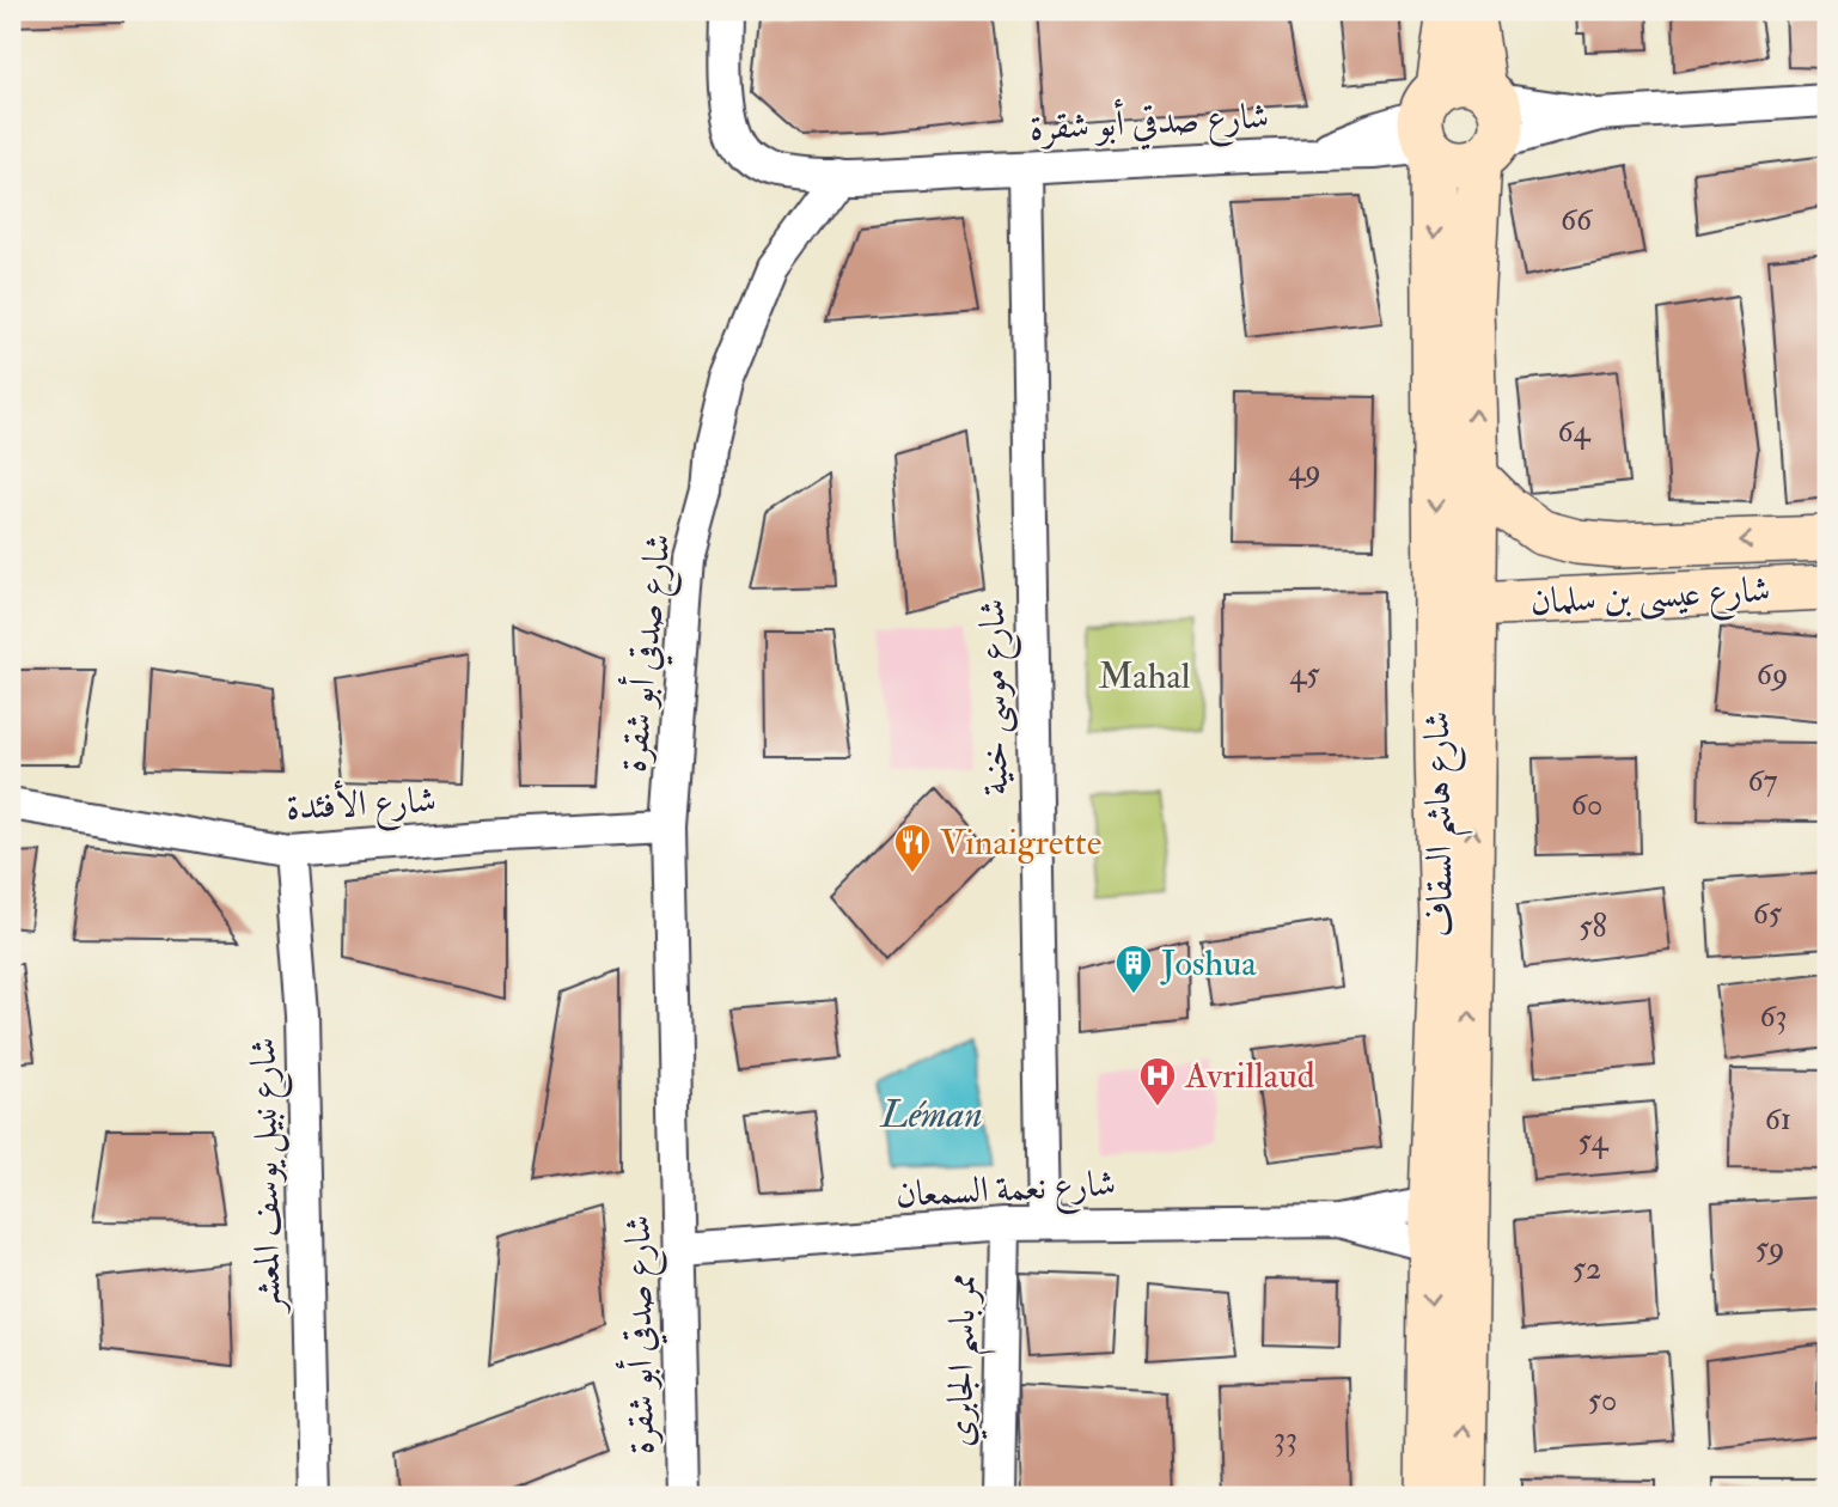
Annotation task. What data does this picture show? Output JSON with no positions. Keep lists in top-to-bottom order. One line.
{"streets":{"street":["شارع صدقي أبو شقرة","شارع عيسى بن سلمان","شارع موسى خنية","شارع الأفئدة","شارع هاشم السقاف","شارع نبيل يوسف المعشر","شارع نعمة السمعان","ممر باسم الجابري"]},"crossings":[["شارع صدقي أبو شقرة","شارع موسى خنية"],["شارع صدقي أبو شقرة","شارع الأفئدة"],["شارع صدقي أبو شقرة","شارع هاشم السقاف"],["شارع صدقي أبو شقرة","شارع نعمة السمعان"],["شارع عيسى بن سلمان","شارع هاشم السقاف"],["شارع موسى خنية","شارع نعمة السمعان"],["شارع الأفئدة","شارع نبيل يوسف المعشر"],["شارع هاشم السقاف","شارع نعمة السمعان"],["شارع نعمة السمعان","ممر باسم الجابري"]],"water":["Léman"],"parks":["Mahal"],"places":{"restaurant":["Vinaigrette"],"building":["Joshua"],"hospital":["Avrillaud"]},"house_numbers":["66","64","49","45","69","67","60","65","58","63","61","54","59","52","50","33"]}
